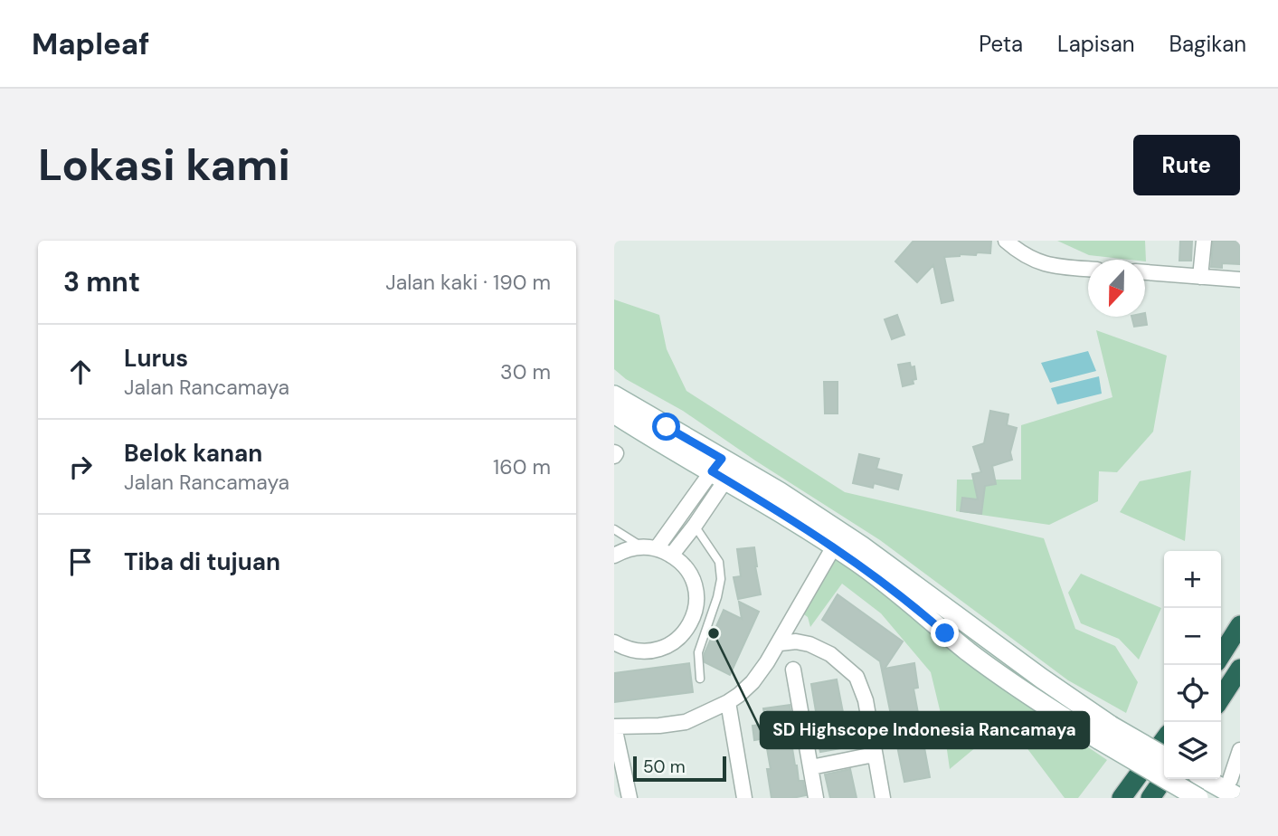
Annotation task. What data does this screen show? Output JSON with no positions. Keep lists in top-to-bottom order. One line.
{"places":["SD Highscope Indonesia Rancamaya"],"scale_bar":"50 m","north":"bottom","page":{"header":"Mapleaf","nav":["Peta","Lapisan","Bagikan"],"buttons":"Rute","title":"Lokasi kami","heading":["3 mnt","Jalan kaki · 190 m"],"list":[["Lurus","Jalan Rancamaya","30 m"],["Belok kanan","Jalan Rancamaya","160 m"],"Tiba di tujuan"],"map_buttons":["+","−"],"scale":"50 m"}}
